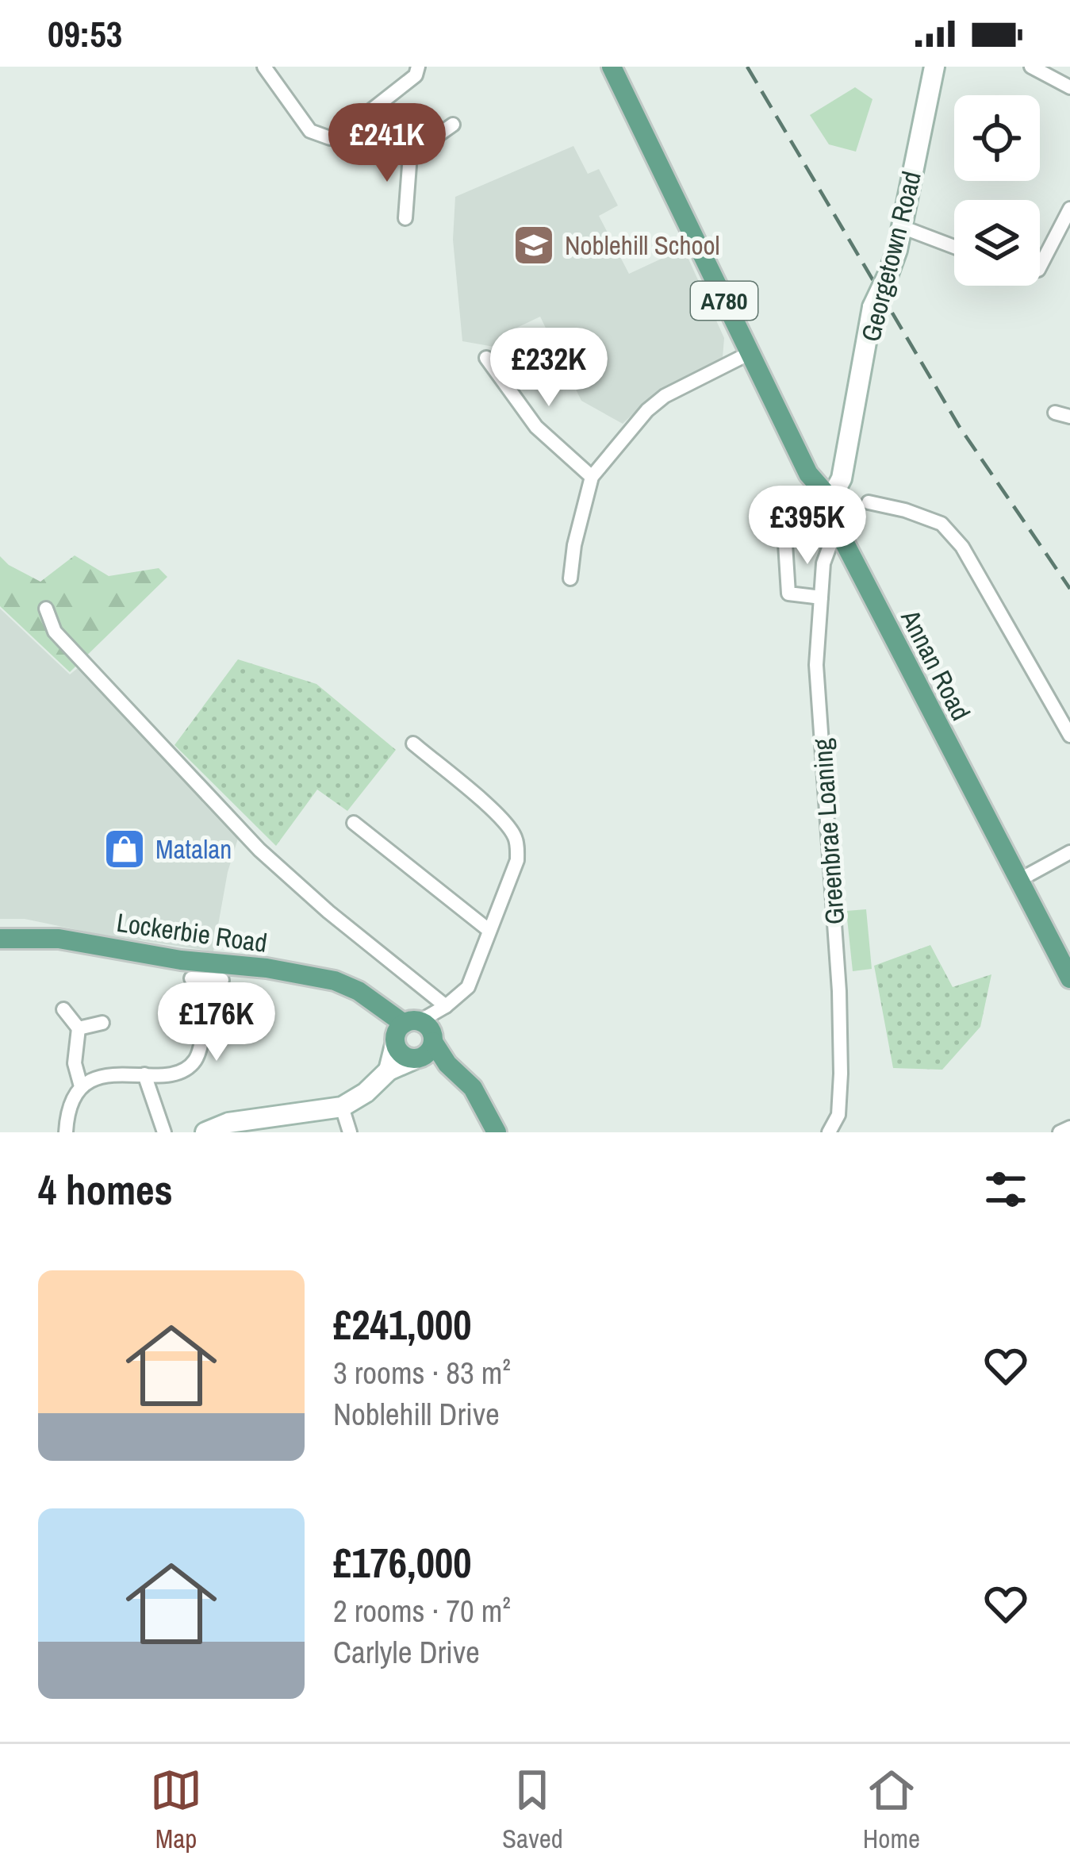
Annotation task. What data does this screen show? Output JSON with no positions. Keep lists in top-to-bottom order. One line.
{"streets":{"main road":["A780","Annan Road","Lockerbie Road"],"street":["Georgetown Road","Greenbrae Loaning"]},"crossings":[["Georgetown Road","Annan Road"],["Annan Road","Greenbrae Loaning"]],"places":{"school or university":["Noblehill School"],"shop":["Matalan"]},"page":{"status":"09:53","price":["£241K","£232K","£395K","£176K"],"heading":"4 homes","list":[{"name":"£241,000","note":"3 rooms · 83 m² · Noblehill Drive"},{"name":"£176,000","note":"2 rooms · 70 m² · Carlyle Drive"}],"tabs":["Map","Saved","Home"]}}
